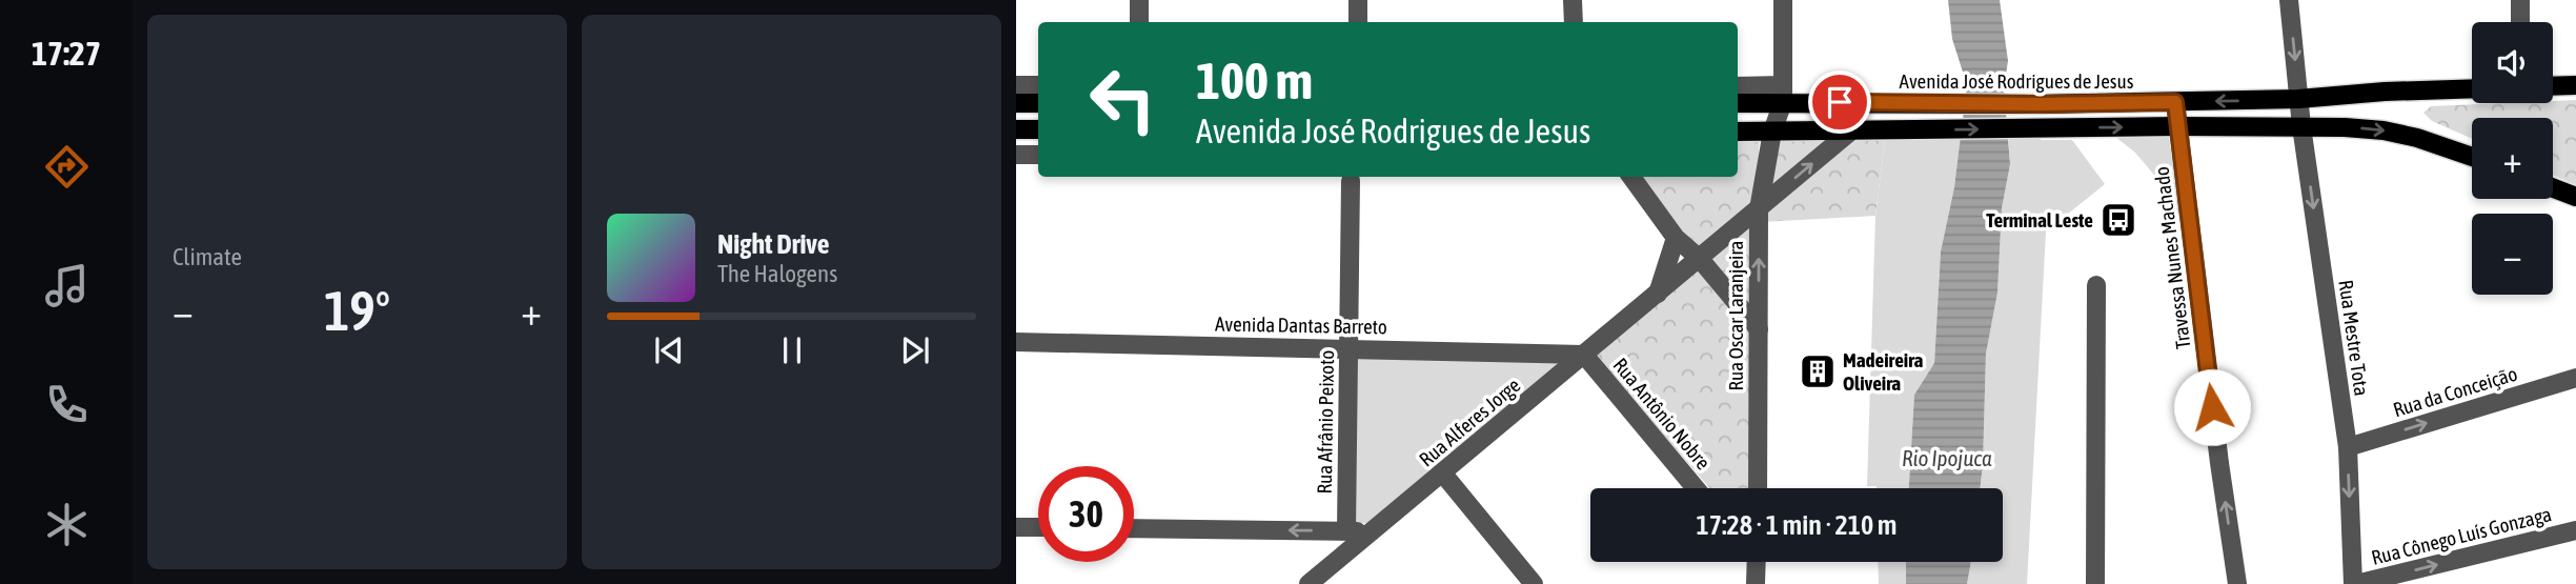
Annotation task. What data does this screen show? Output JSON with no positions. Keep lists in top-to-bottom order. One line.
{"streets":{"main road":["Avenida José Rodrigues de Jesus"],"street":["Travessa Nunes Machado","Rua Oscar Laranjeira","Avenida Dantas Barreto","Rua Mestre Tota","Rua da Conceição","Rua Antônio Nobre","Rua Afrânio Peixoto","Rua Alferes Jorge","Rua Cônego Luís Gonzaga"]},"crossings":[["Avenida José Rodrigues de Jesus","Travessa Nunes Machado"],["Avenida José Rodrigues de Jesus","Rua Oscar Laranjeira"],["Avenida José Rodrigues de Jesus","Rua Mestre Tota"],["Rua Oscar Laranjeira","Rua Alferes Jorge"],["Avenida Dantas Barreto","Rua Antônio Nobre"],["Avenida Dantas Barreto","Rua Afrânio Peixoto"],["Avenida Dantas Barreto","Rua Alferes Jorge"],["Rua Mestre Tota","Rua da Conceição"],["Rua Mestre Tota","Rua Cônego Luís Gonzaga"],["Rua Antônio Nobre","Rua Alferes Jorge"]],"one_way":["Rua Mestre Tota","Rua da Conceição","Rua Cônego Luís Gonzaga"],"water":["Rio Ipojuca"],"places":{"bus stop":["Terminal Leste"],"building":["Madeireira Oliveira"]},"page":{"tabs":"17:27","tile":"Climate","map_buttons":["+","−"],"turn":["100 m","Avenida José Rodrigues de Jesus"],"song":["Night Drive","The Halogens"],"heat":["−","19°","+"],"limit":"30","trip":"17:28 · 1 min · 210 m"}}
